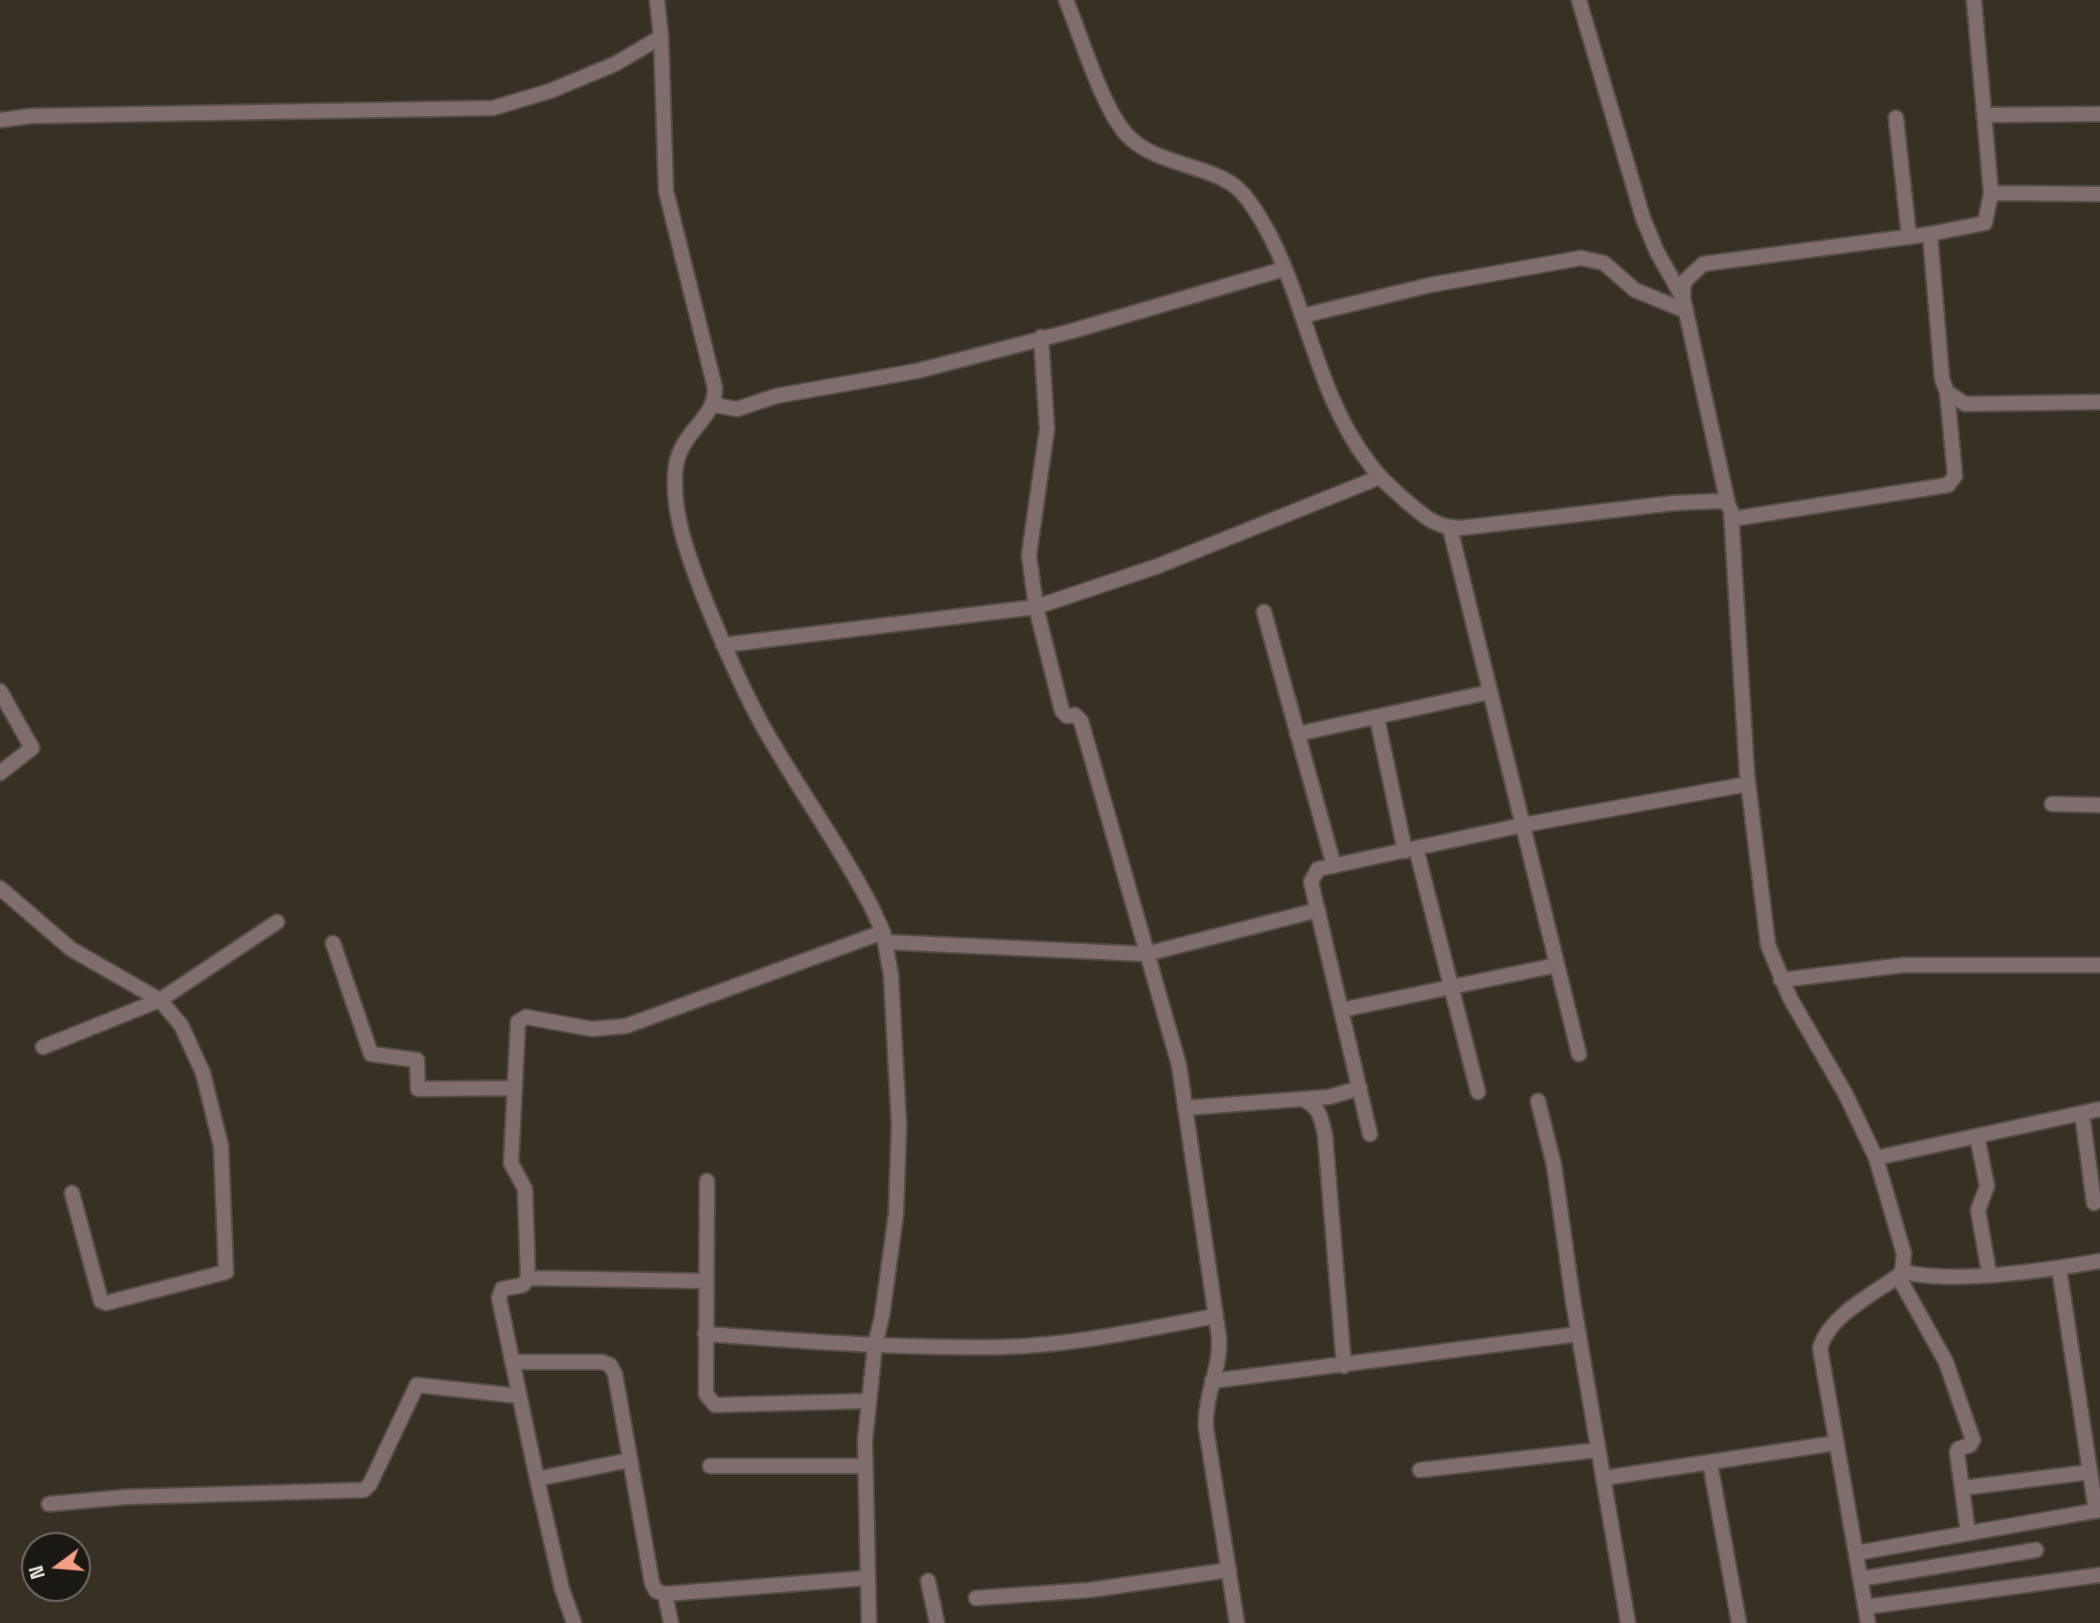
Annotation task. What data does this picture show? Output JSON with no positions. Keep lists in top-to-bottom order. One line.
{"north":"left"}
